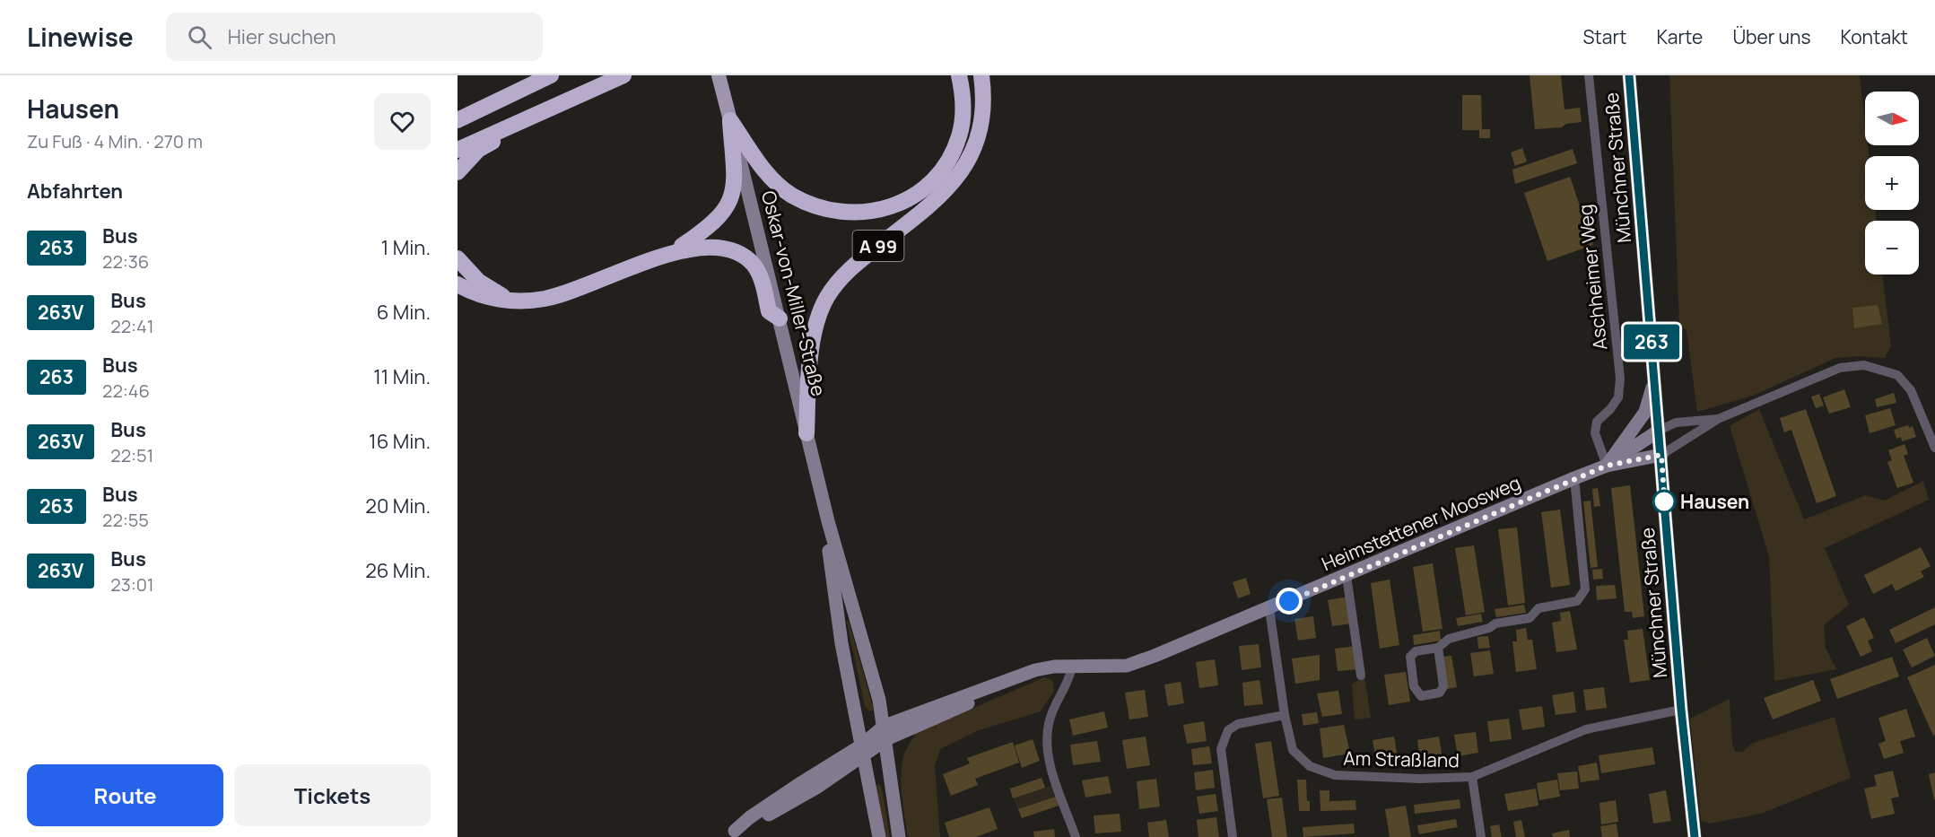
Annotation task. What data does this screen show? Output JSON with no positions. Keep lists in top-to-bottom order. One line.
{"streets":{"highway":["A 99"],"main road":["Oskar-von-Miller-Straße"],"street":["Münchner Straße","Aschheimer Weg","Heimstettener Moosweg","Am Straßland"]},"crossings":[["Münchner Straße","Heimstettener Moosweg"],["Münchner Straße","Am Straßland"],["A 99","Oskar-von-Miller-Straße"],["Aschheimer Weg","Heimstettener Moosweg"],["Oskar-von-Miller-Straße","Heimstettener Moosweg"],["Heimstettener Moosweg","Am Straßland"]],"places":["Hausen"],"lines":["bus line 263"],"north":"right","page":{"header":"Linewise","search":"Hier suchen","nav":["Start","Karte","Über uns","Kontakt"],"heading":[["Hausen","Zu Fuß · 4 Min. · 270 m"],"Abfahrten"],"on_map":"263","map_buttons":["+","−"],"list":[{"mark":"263","name":"Bus","note":"22:36","value":"1 Min."},{"mark":"263V","name":"Bus","note":"22:41","value":"6 Min."},{"mark":"263","name":"Bus","note":"22:46","value":"11 Min."},{"mark":"263V","name":"Bus","note":"22:51","value":"16 Min."},{"mark":"263","name":"Bus","note":"22:55","value":"20 Min."},{"mark":"263V","name":"Bus","note":"23:01","value":"26 Min."}],"buttons":["Route","Tickets"]}}
